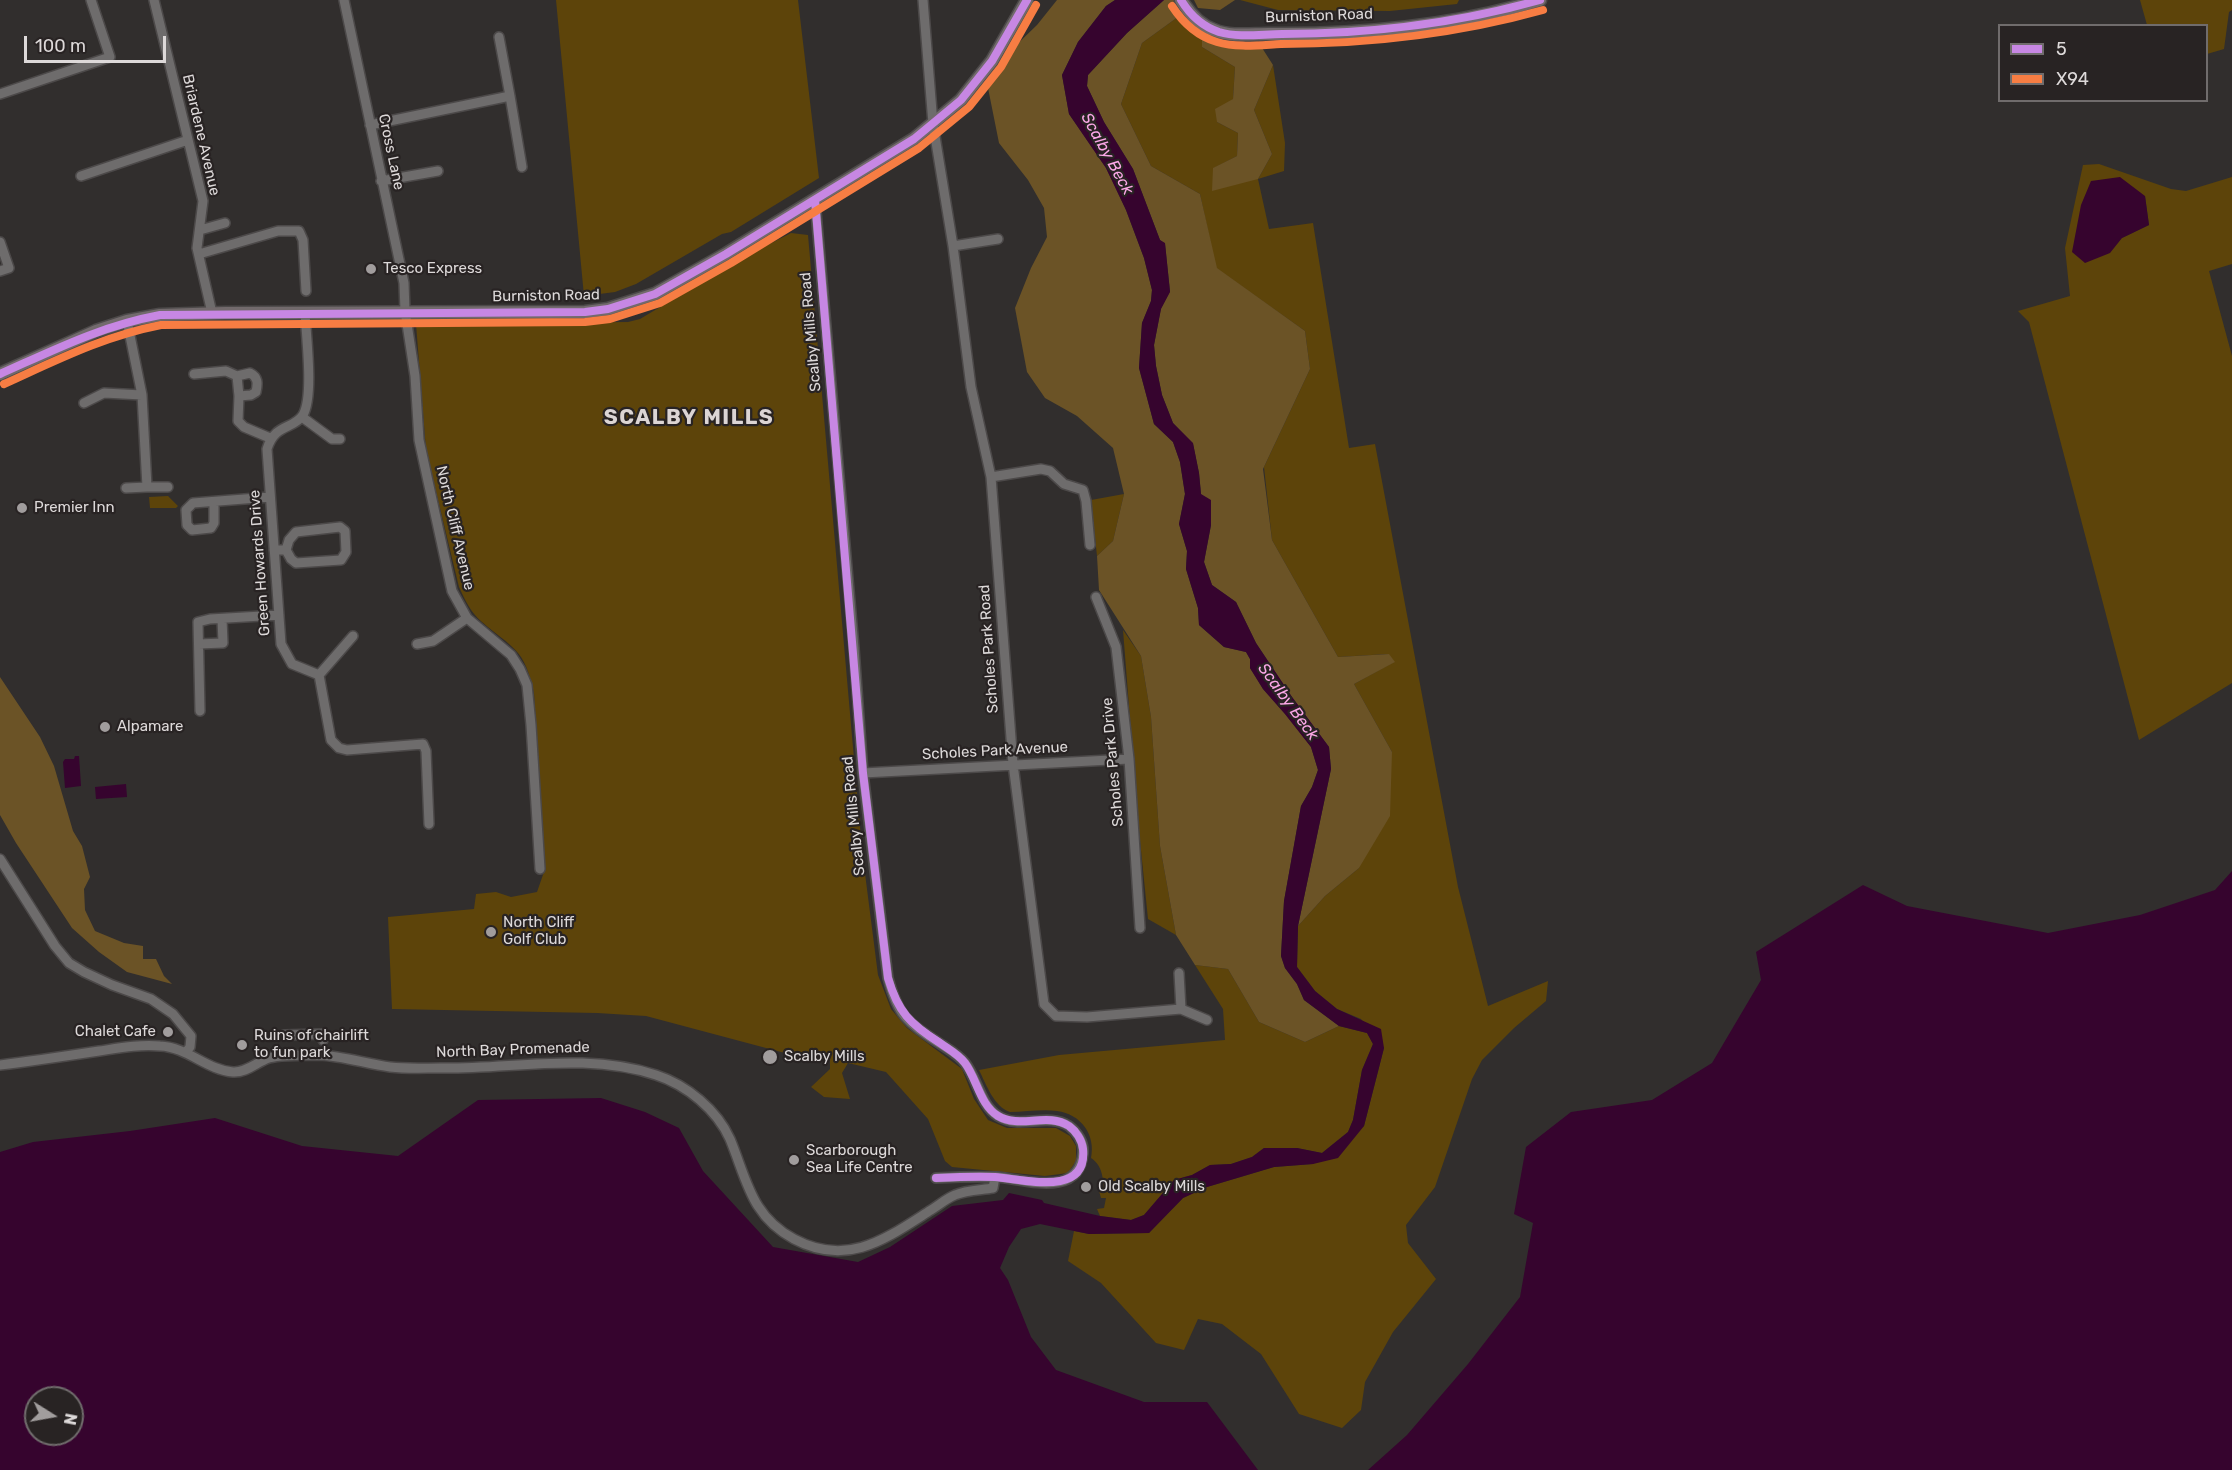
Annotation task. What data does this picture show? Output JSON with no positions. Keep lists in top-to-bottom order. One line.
{"streets":{"main road":["Burniston Road"],"street":["Briardene Avenue","Cross Lane","Scalby Mills Road","North Cliff Avenue","Green Howards Drive","Scholes Park Road","Scholes Park Avenue","Scholes Park Drive","North Bay Promenade"]},"crossings":[["Burniston Road","Briardene Avenue"],["Burniston Road","Cross Lane"],["Burniston Road","Scalby Mills Road"],["Burniston Road","North Cliff Avenue"],["Burniston Road","Scholes Park Road"],["Cross Lane","North Cliff Avenue"],["Scalby Mills Road","Scholes Park Avenue"],["Scalby Mills Road","North Bay Promenade"],["Scholes Park Road","Scholes Park Avenue"],["Scholes Park Avenue","Scholes Park Drive"]],"districts":["SCALBY MILLS"],"water":["Scalby Beck"],"places":["Tesco Express","Premier Inn","Alpamare","North Cliff Golf Club","Chalet Cafe","Ruins of chairlift to fun park","Scalby Mills","Scarborough Sea Life Centre","Old Scalby Mills"],"lines":["transit line 5","transit line X94"],"legend":["5","X94"],"scale_bar":"100 m","north":"right"}
